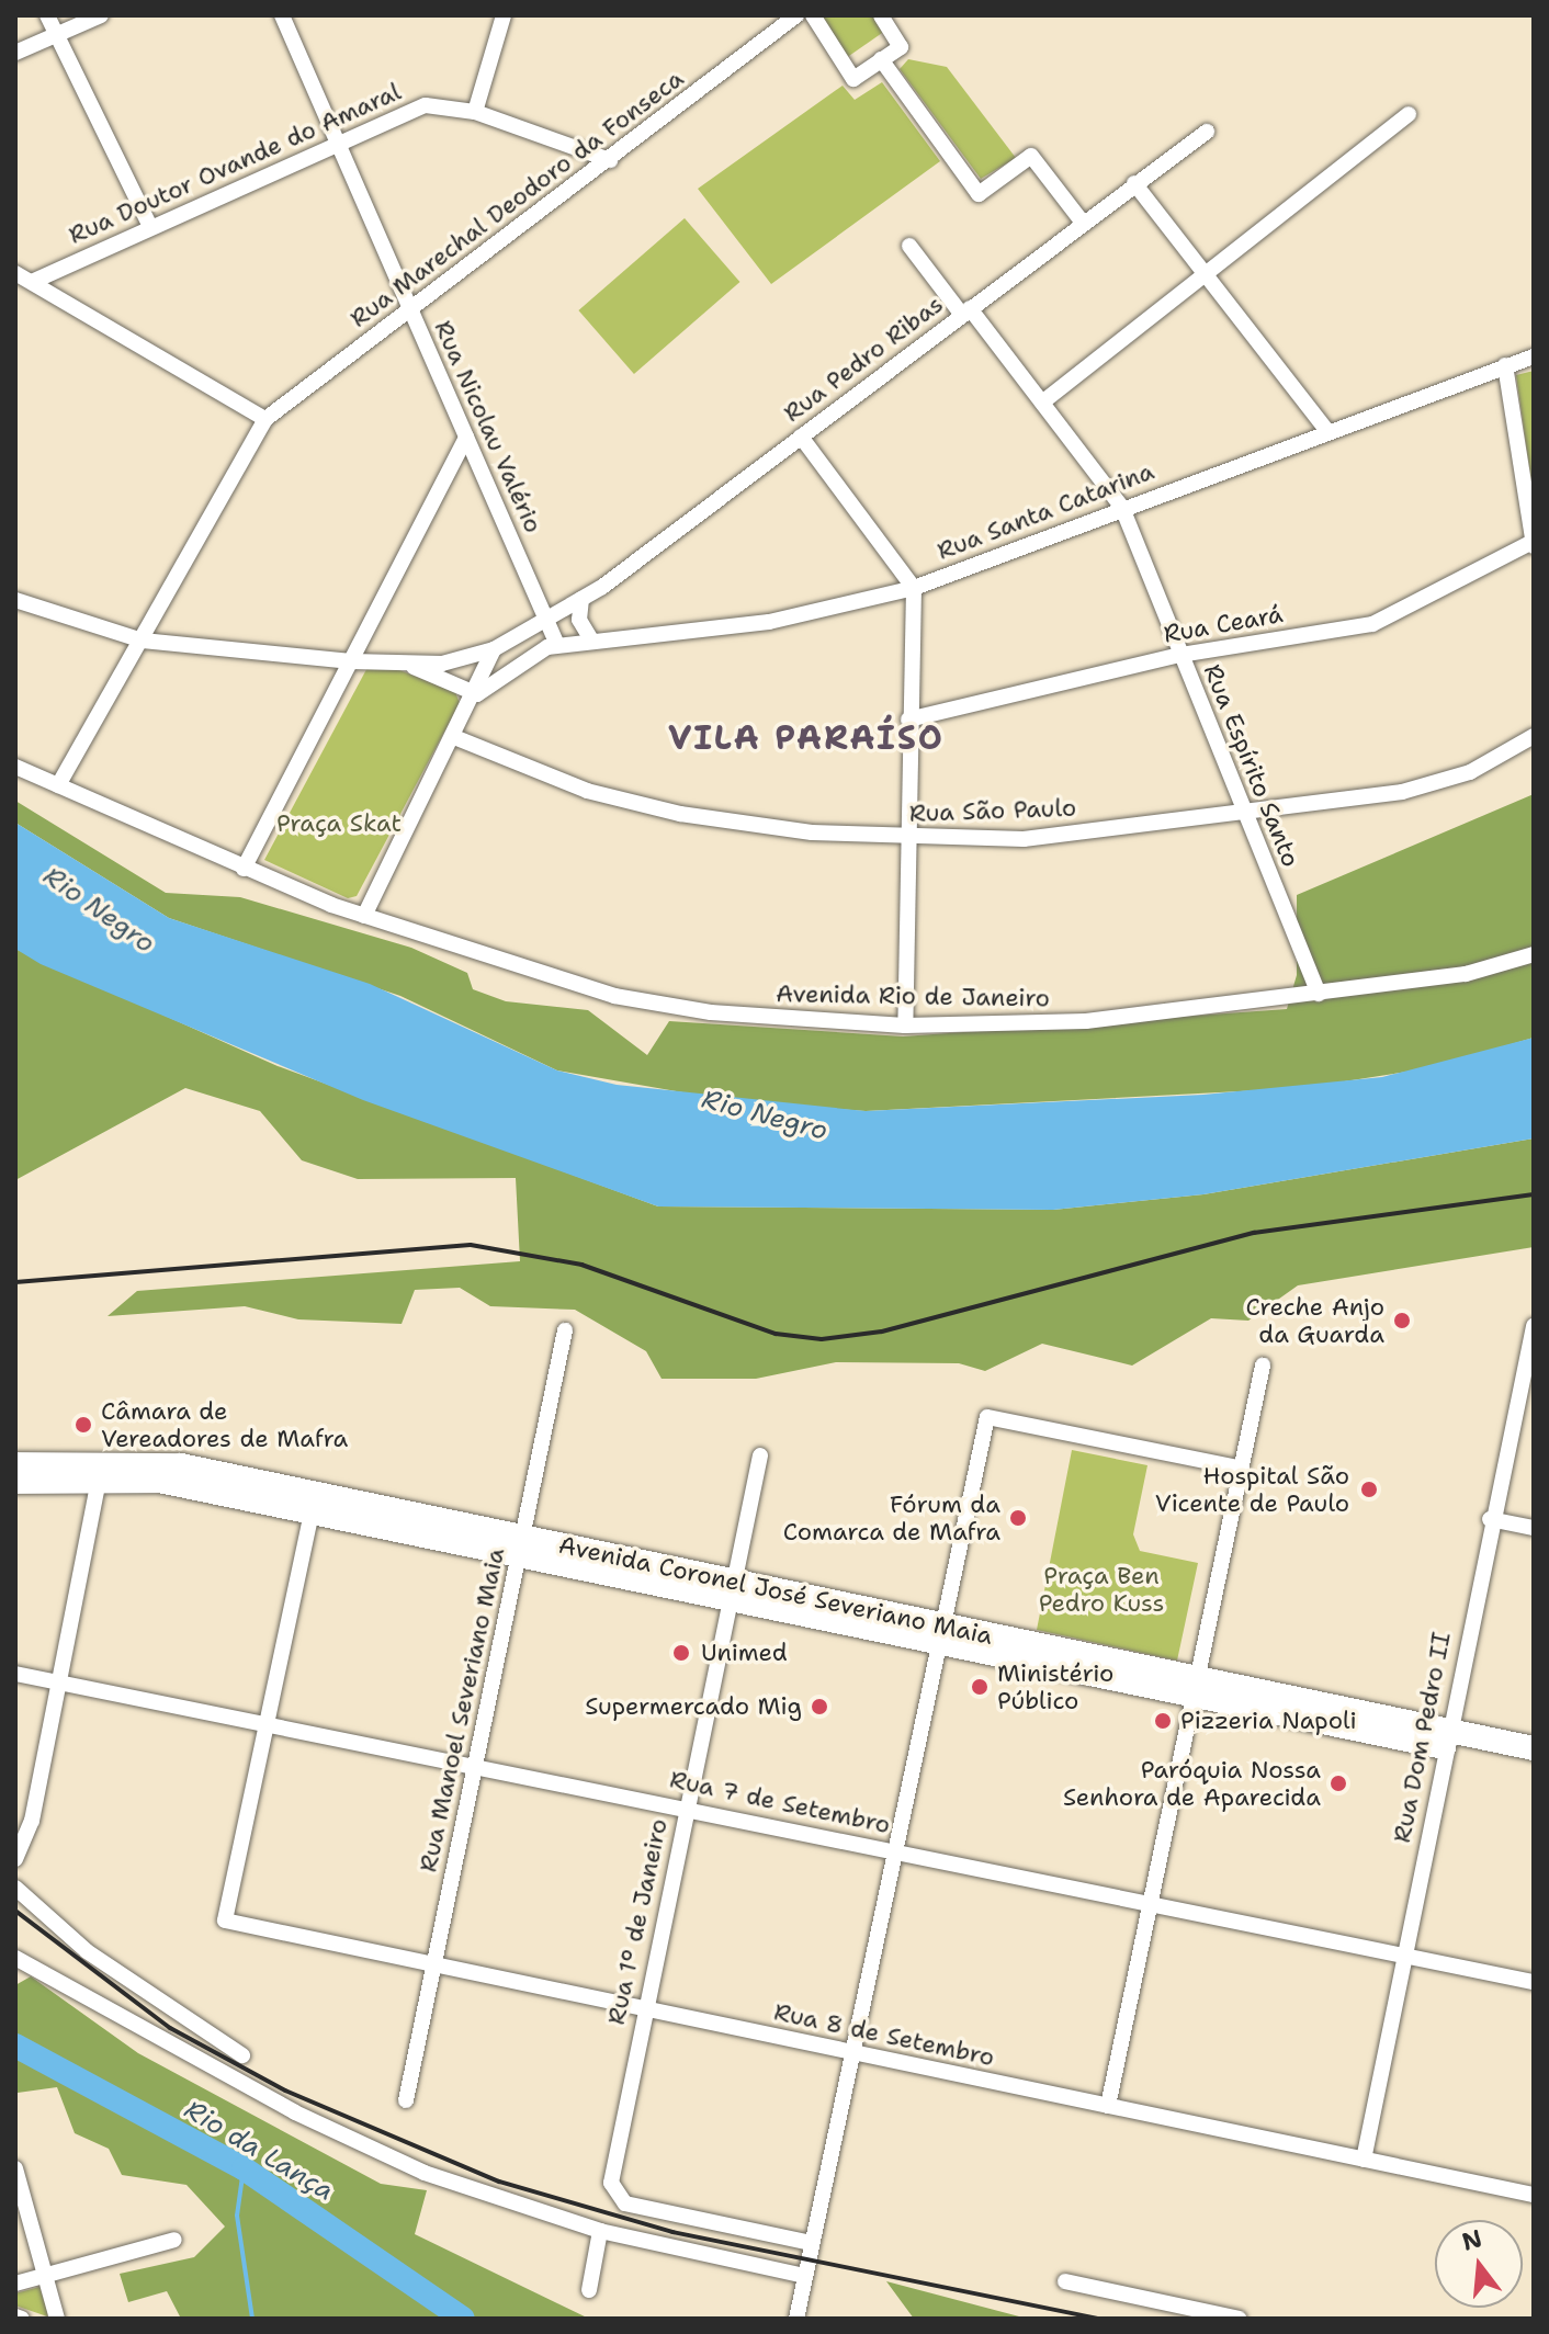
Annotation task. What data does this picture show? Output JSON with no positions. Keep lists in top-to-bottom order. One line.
{"streets":{"main road":["Avenida Coronel José Severiano Maia"],"street":["Rua Doutor Ovande do Amaral","Rua Marechal Deodoro da Fonseca","Rua Pedro Ribas","Rua Nicolau Valério","Rua Santa Catarina","Rua Ceará","Rua Espírito Santo","Rua São Paulo","Avenida Rio de Janeiro","Rua Manoel Severiano Maia","Rua Dom Pedro II","Rua 7 de Setembro","Rua 1º de Janeiro","Rua 8 de Setembro"]},"crossings":[["Rua Doutor Ovande do Amaral","Rua Marechal Deodoro da Fonseca"],["Rua Doutor Ovande do Amaral","Rua Nicolau Valério"],["Rua Marechal Deodoro da Fonseca","Rua Nicolau Valério"],["Rua Pedro Ribas","Rua Nicolau Valério"],["Rua Pedro Ribas","Rua Espírito Santo"],["Rua Santa Catarina","Rua Espírito Santo"],["Rua Ceará","Rua Espírito Santo"],["Rua Espírito Santo","Rua São Paulo"],["Rua Espírito Santo","Avenida Rio de Janeiro"],["Avenida Coronel José Severiano Maia","Rua Manoel Severiano Maia"],["Avenida Coronel José Severiano Maia","Rua Dom Pedro II"],["Avenida Coronel José Severiano Maia","Rua 1º de Janeiro"],["Rua Manoel Severiano Maia","Rua 7 de Setembro"],["Rua Manoel Severiano Maia","Rua 8 de Setembro"],["Rua Dom Pedro II","Rua 7 de Setembro"],["Rua Dom Pedro II","Rua 8 de Setembro"],["Rua 7 de Setembro","Rua 1º de Janeiro"],["Rua 7 de Setembro","Rua 8 de Setembro"],["Rua 1º de Janeiro","Rua 8 de Setembro"]],"districts":["VILA PARAÍSO"],"water":["Rio Negro","Rio da Lança"],"parks":["Praça Skat","Praça Ben Pedro Kuss"],"places":["Creche Anjo da Guarda","Câmara de Vereadores de Mafra","Hospital São Vicente de Paulo","Fórum da Comarca de Mafra","Unimed","Ministério Público","Supermercado Mig","Pizzeria Napoli","Paróquia Nossa Senhora de Aparecida"],"north":"top"}
